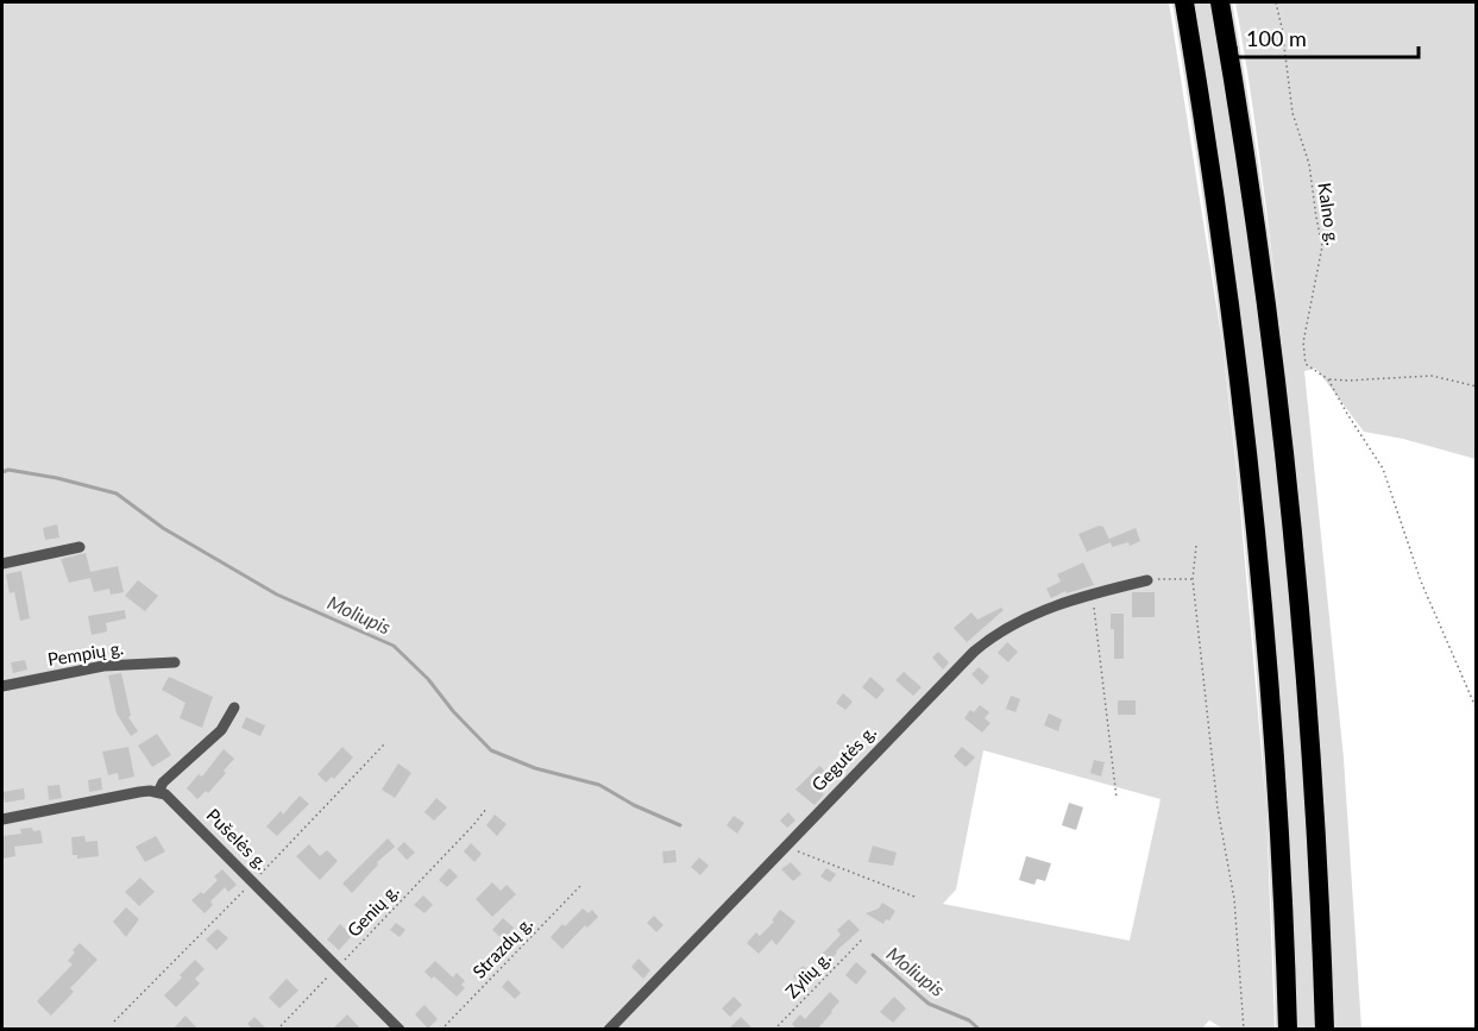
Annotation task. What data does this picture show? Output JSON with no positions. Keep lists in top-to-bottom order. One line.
{"streets":{"street":["Pempių g.","Gegutės g.","Pušelės g."],"path":["Kalno g.","Genių g.","Strazdų g.","Zylių g."]},"crossings":[["Pušelės g.","Genių g."]],"water":["Moliupis"],"scale_bar":"100 m"}
